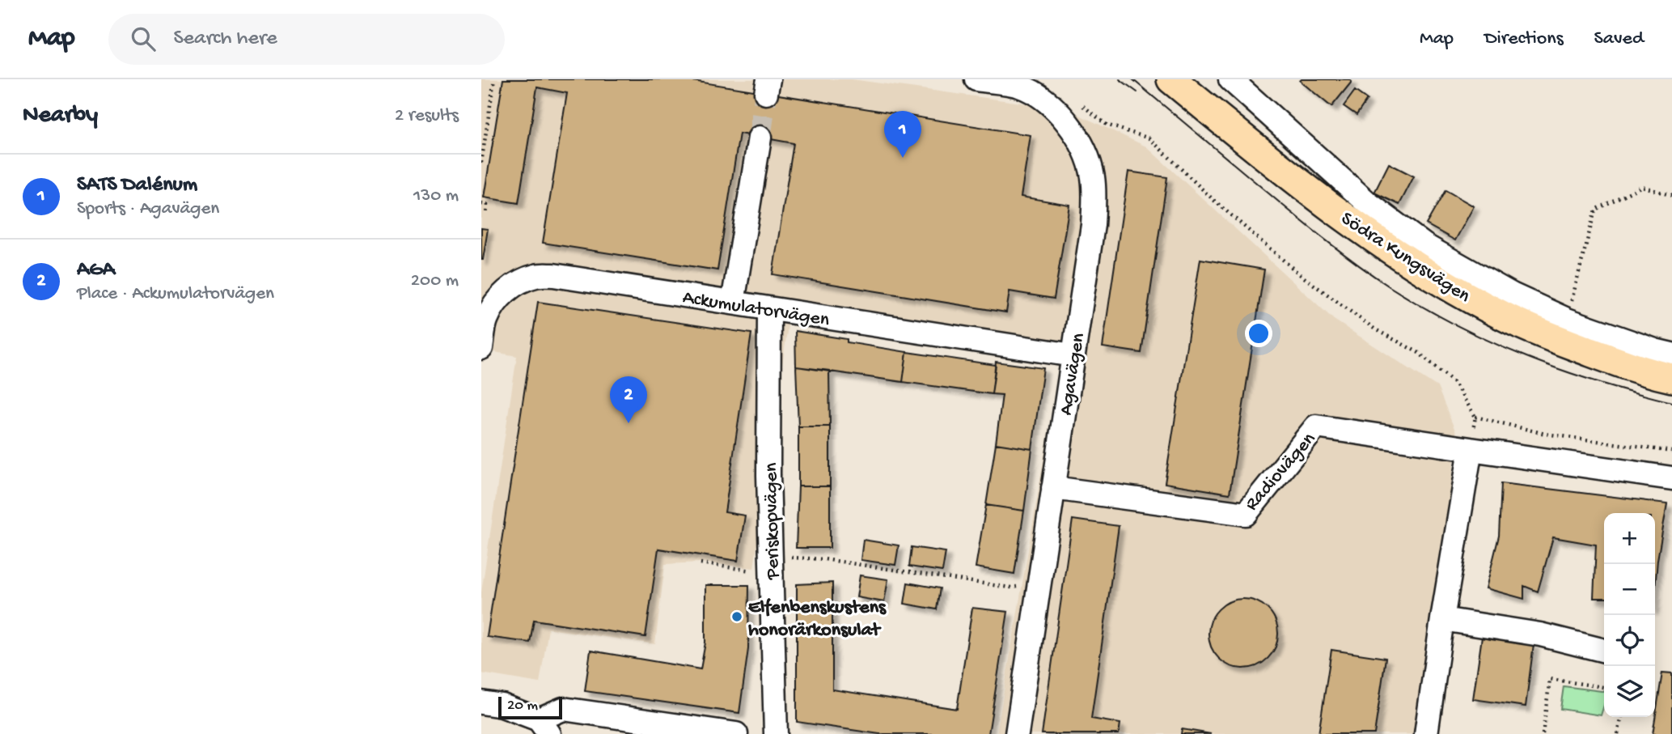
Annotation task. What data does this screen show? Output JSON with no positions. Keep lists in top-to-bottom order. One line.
{"streets":{"main road":["Södra Kungsvägen"],"street":["Ackumulatorvägen","Agavägen","Radiovägen","Periskopvägen"]},"crossings":[["Ackumulatorvägen","Agavägen"],["Ackumulatorvägen","Periskopvägen"],["Agavägen","Radiovägen"]],"places":["Elfenbenskustens honorärkonsulat"],"scale_bar":"20 m","page":{"header":"Map","search":"Search here","nav":["Map","Directions","Saved"],"heading":["Nearby","2 results"],"pins":["1","2"],"list":[{"mark":"1","name":"SATS Dalénum","note":"Sports · Agavägen","value":"130 m"},{"mark":"2","name":"AGA","note":"Place · Ackumulatorvägen","value":"200 m"}],"map_buttons":["+","−"],"scale":"20 m"}}
